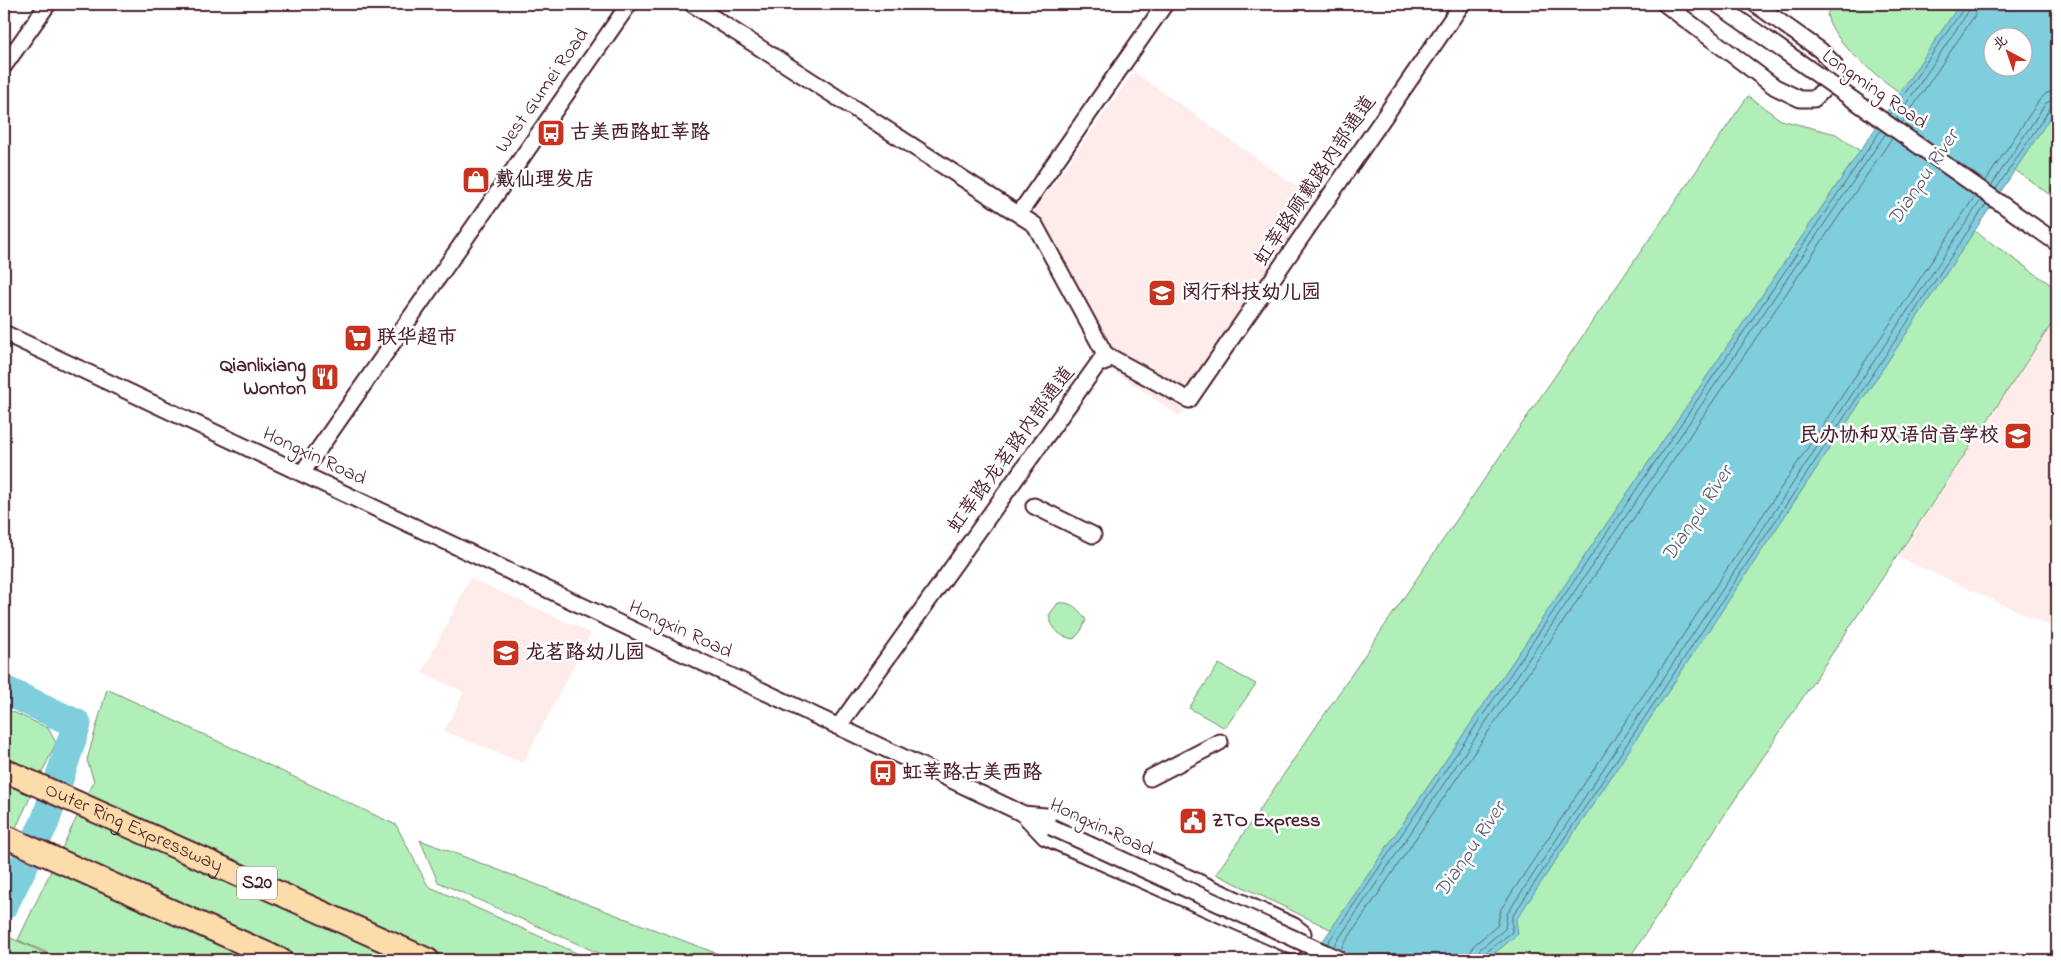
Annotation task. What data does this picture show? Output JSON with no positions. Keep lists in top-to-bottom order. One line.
{"streets":{"highway":["Outer Ring Expressway","S20"],"street":["Longming Road","West Gumei Road","虹莘路顾戴路内部通道","虹莘路龙茗路内部通道","Hongxin Road"]},"crossings":[["West Gumei Road","Hongxin Road"],["虹莘路顾戴路内部通道","虹莘路龙茗路内部通道"],["虹莘路龙茗路内部通道","Hongxin Road"]],"water":["Dianpu River"],"places":{"bus stop":["古美西路虹莘路","虹莘路古美西路"],"shop":["戴仙理发店"],"school or university":["闵行科技幼儿园","民办协和双语尚音学校","龙茗路幼儿园"],"supermarket":["联华超市"],"restaurant":["Qianlixiang Wonton"],"public building":["ZTO Express"]},"north":"top left"}
